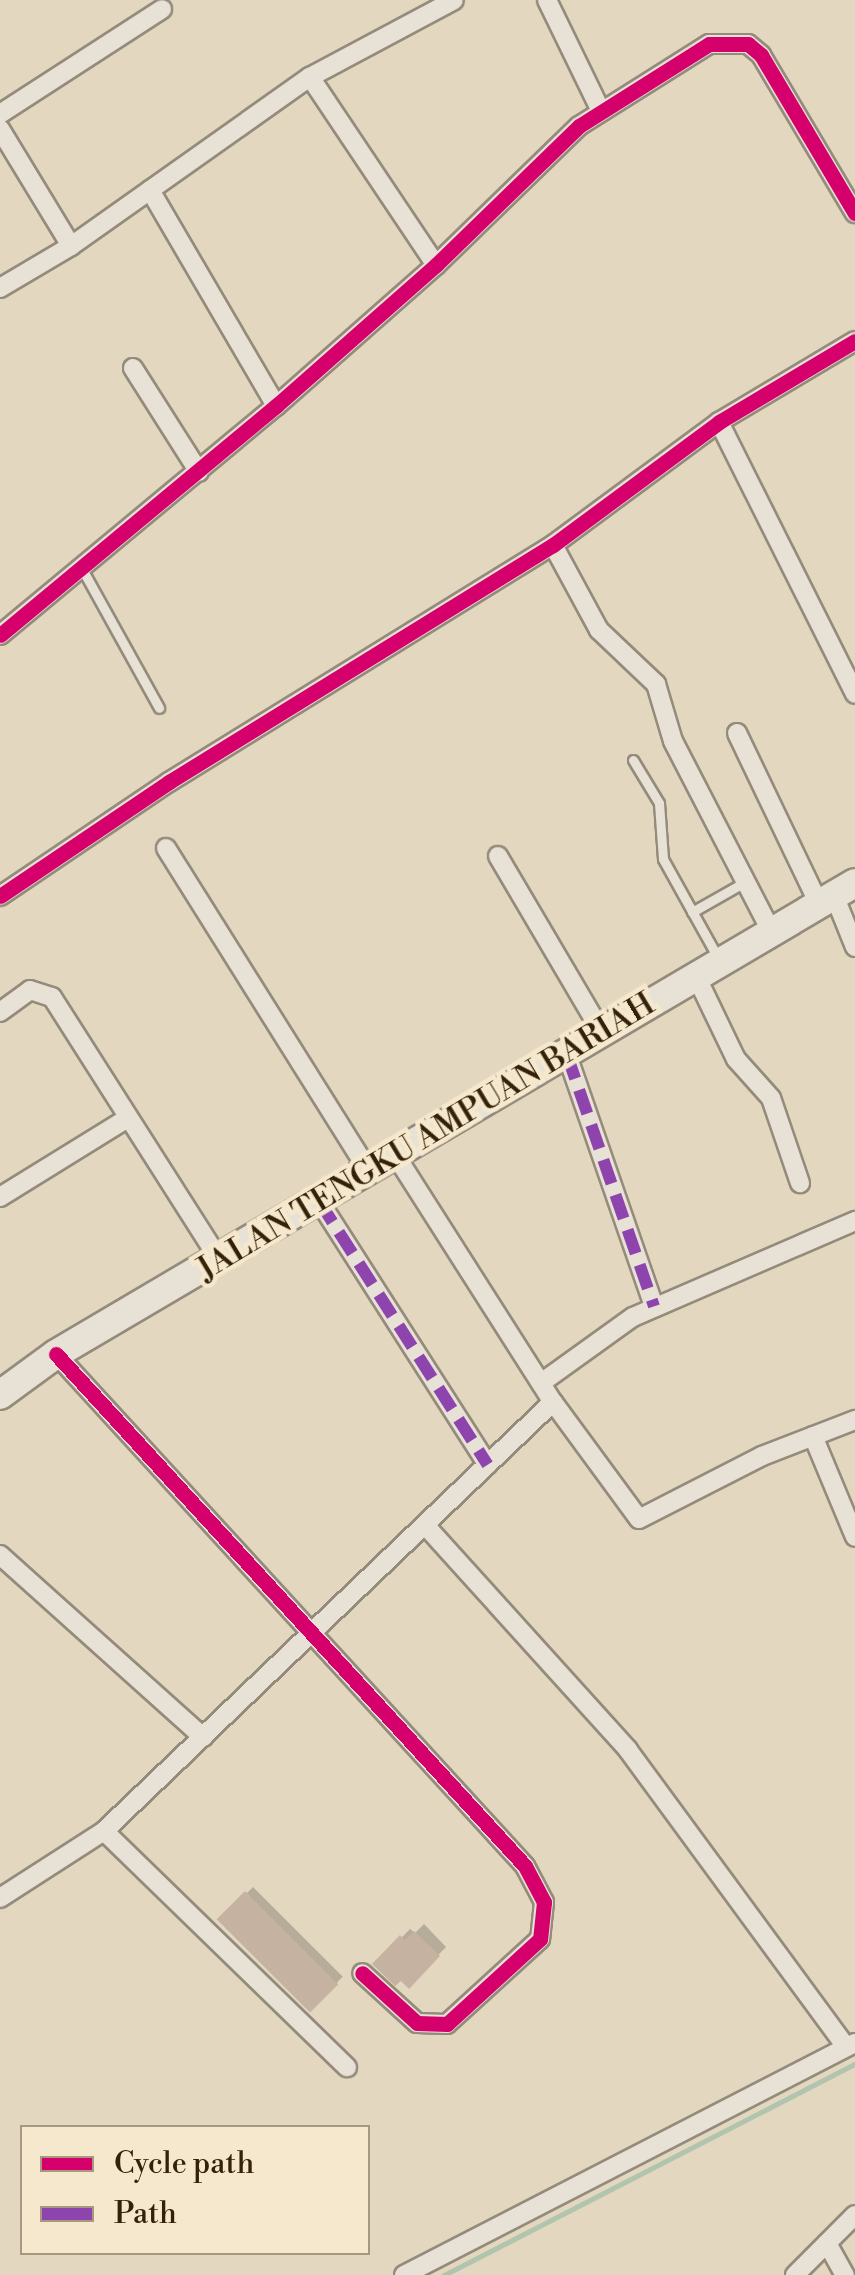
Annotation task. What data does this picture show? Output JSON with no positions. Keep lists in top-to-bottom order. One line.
{"streets":{"main road":["JALAN TENGKU AMPUAN BARIAH"]},"legend":["Cycle path","Path"]}
